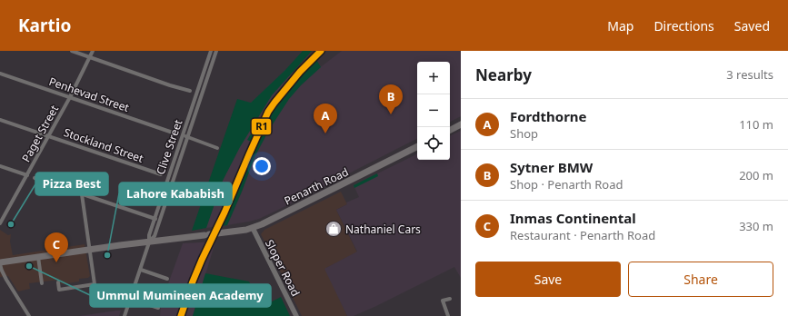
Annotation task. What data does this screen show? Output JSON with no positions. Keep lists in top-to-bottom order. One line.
{"streets":{"main road":["Penarth Road"],"street":["Penhevad Street","Paget Street","Stockland Street","Clive Street","Sloper Road"]},"crossings":[["Penhevad Street","Paget Street"],["Paget Street","Stockland Street"],["Clive Street","Penarth Road"],["Penarth Road","Sloper Road"]],"places":{"other":["Pizza Best","Lahore Kababish","Ummul Mumineen Academy"],"shop":["Nathaniel Cars"]},"lines":["transit line R1"],"page":{"header":"Kartio","nav":["Map","Directions","Saved"],"heading":["Nearby","3 results"],"map_buttons":["+","−"],"pins":["B","A","C"],"list":[{"mark":"A","name":"Fordthorne","note":"Shop","value":"110 m"},{"mark":"B","name":"Sytner BMW","note":"Shop · Penarth Road","value":"200 m"},{"mark":"C","name":"Inmas Continental","note":"Restaurant · Penarth Road","value":"330 m"}],"buttons":["Save","Share"]}}
